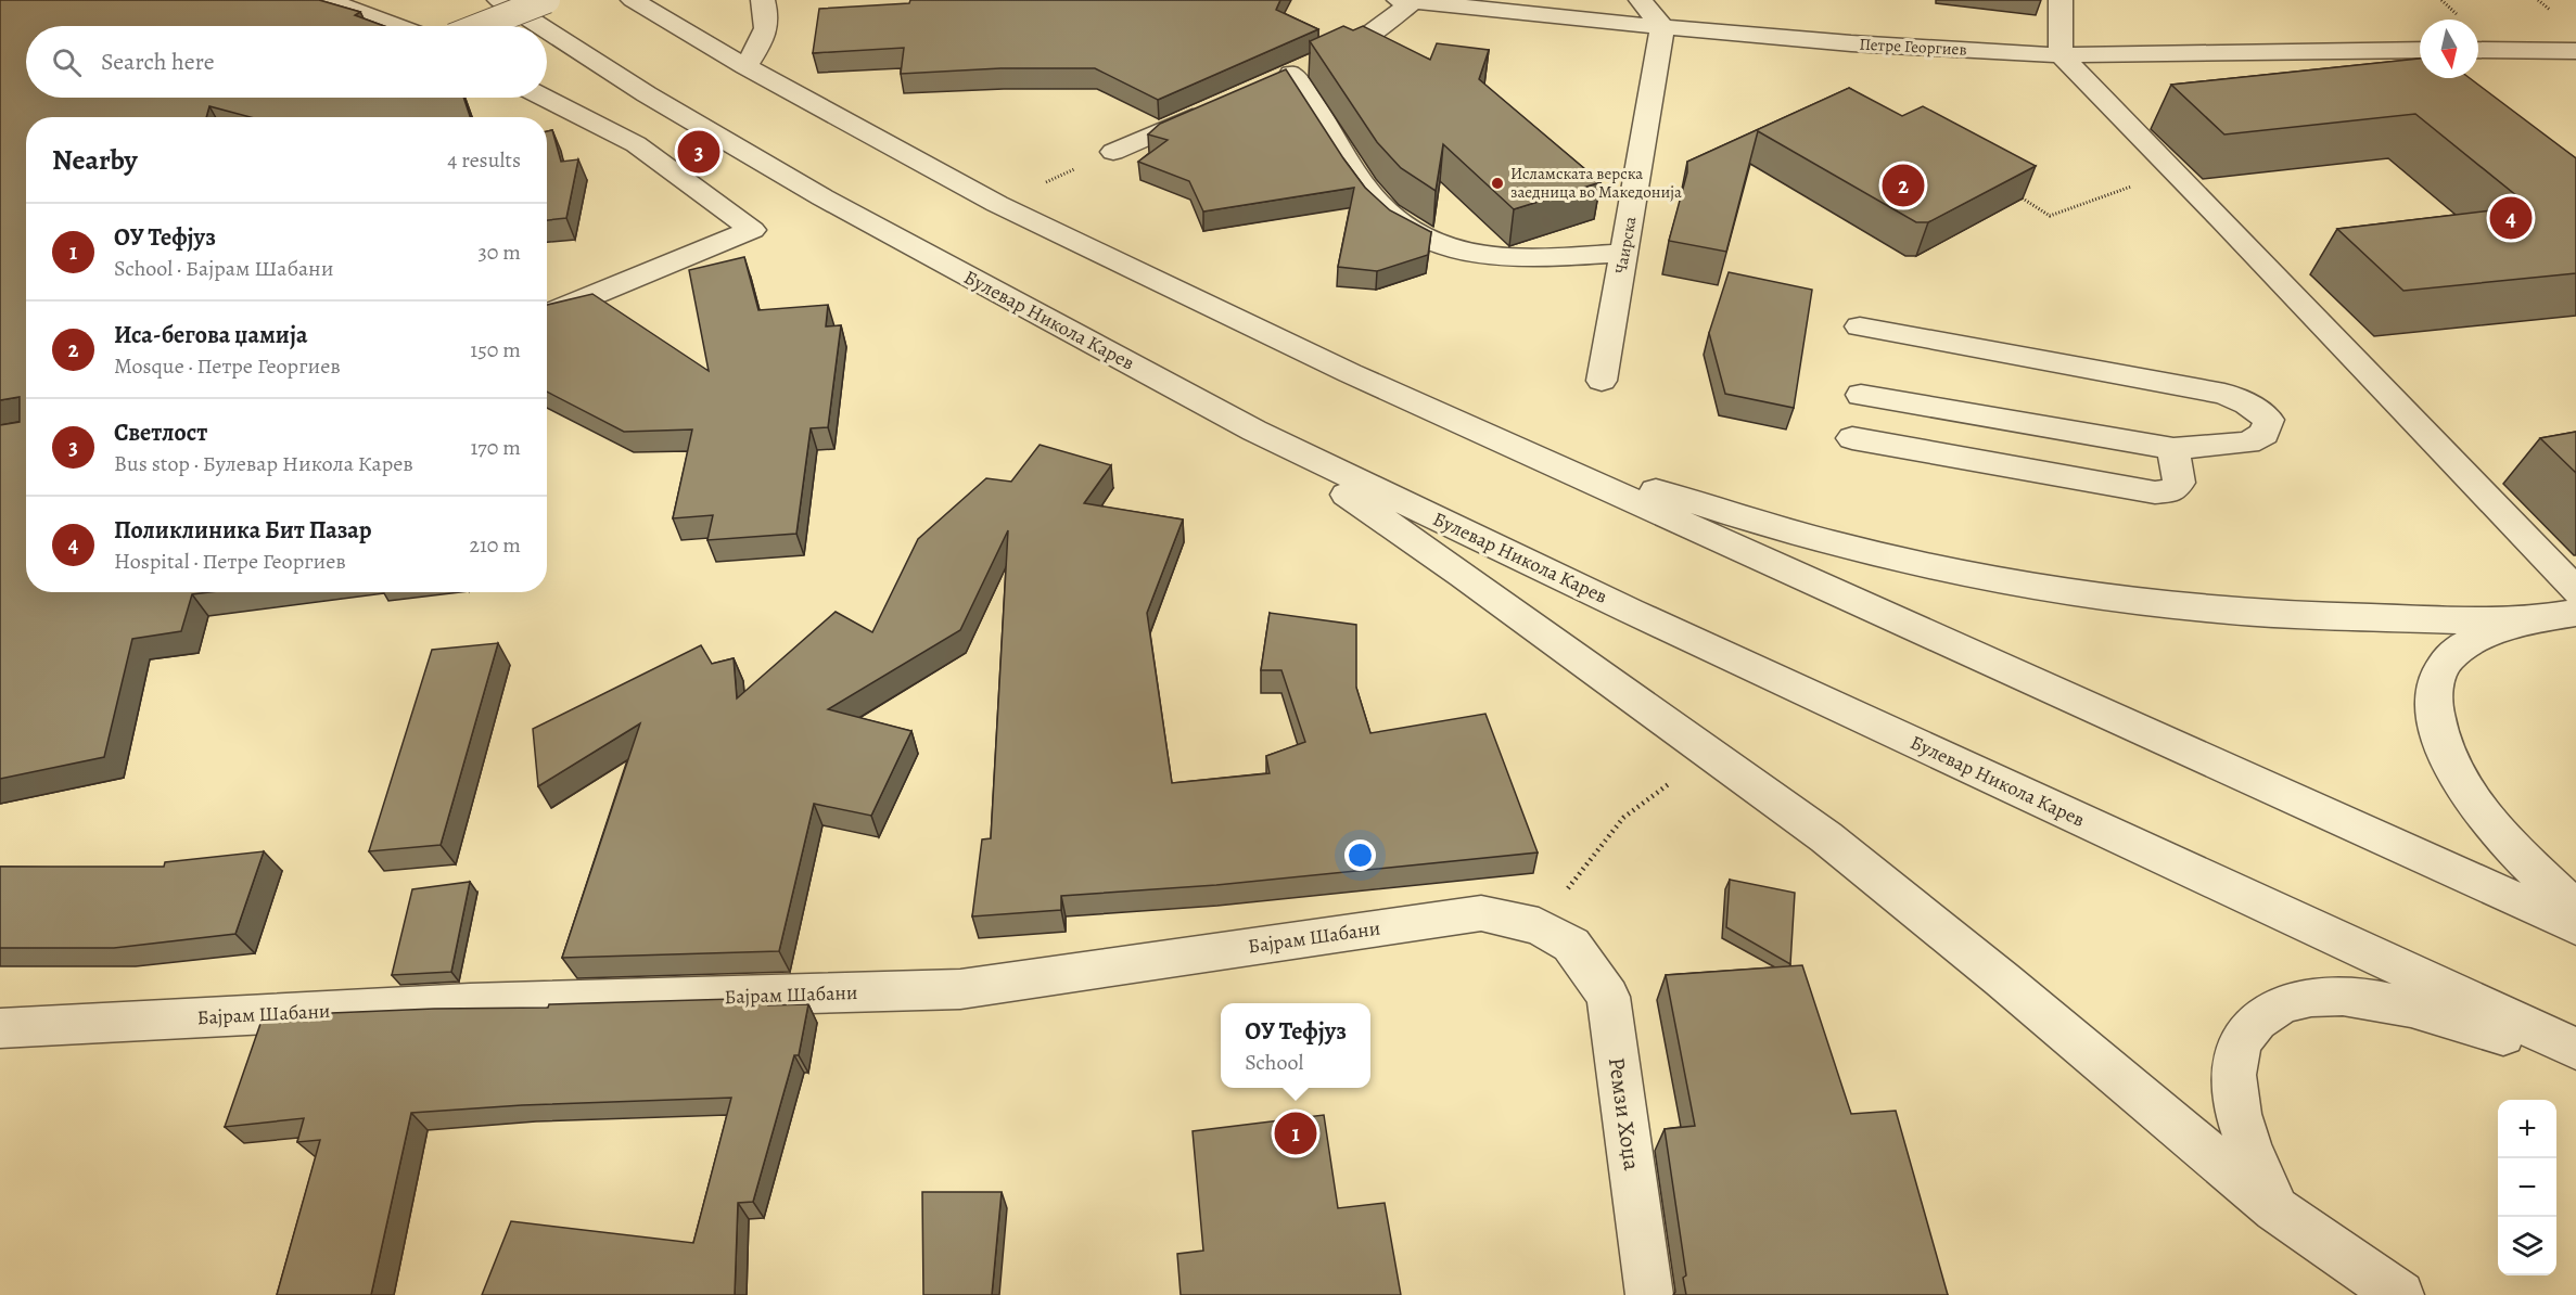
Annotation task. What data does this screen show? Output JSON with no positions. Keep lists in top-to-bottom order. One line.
{"streets":{"street":["Петре Георгиев","Чаирска","Булевар Никола Карев","Бајрам Шабани","Ремзи Хоџа"]},"crossings":[["Петре Георгиев","Чаирска"],["Бајрам Шабани","Ремзи Хоџа"]],"places":["Исламската верска заедница во Македонија"],"north":"bottom","page":{"search":"Search here","heading":["Nearby","4 results"],"pins":["3","2","4","1"],"list":[{"mark":"1","name":"ОУ Тефјуз","note":"School · Бајрам Шабани","value":"30 m"},{"mark":"2","name":"Иса-бегова џамија","note":"Mosque · Петре Георгиев","value":"150 m"},{"mark":"3","name":"Светлост","note":"Bus stop · Булевар Никола Карев","value":"170 m"},{"mark":"4","name":"Поликлиника Бит Пазар","note":"Hospital · Петре Георгиев","value":"210 m"}],"popup":["ОУ Тефјуз","School"],"map_buttons":["+","−"]}}
